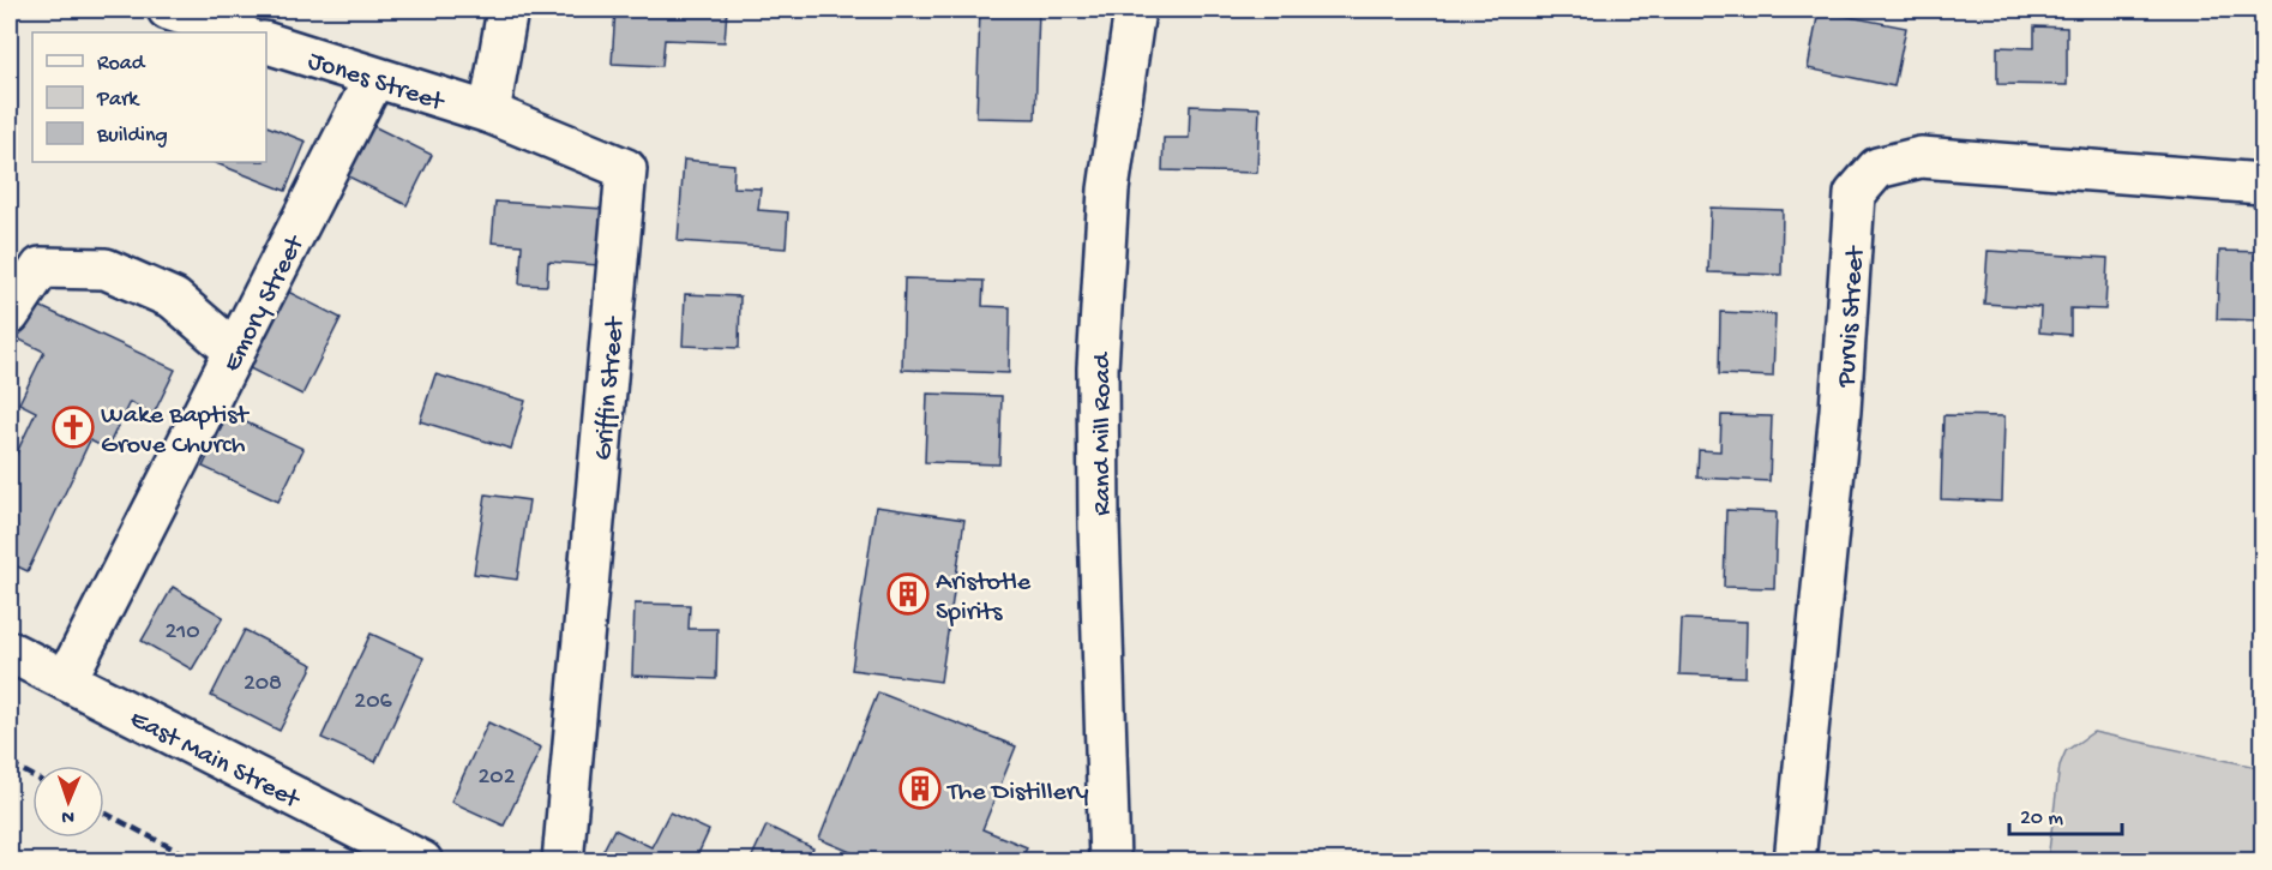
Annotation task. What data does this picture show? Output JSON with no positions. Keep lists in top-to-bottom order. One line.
{"streets":{"street":["Jones Street","Emory Street","Purvis Street","Griffin Street","Rand Mill Road","East Main Street"]},"crossings":[["Jones Street","Emory Street"],["Jones Street","Griffin Street"],["Emory Street","East Main Street"]],"places":{"church":["Wake Baptist Grove Church"],"building":["Aristotle Spirits","The Distillery"]},"house_numbers":["210","208","206","202"],"legend":["Road","Park","Building"],"scale_bar":"20 m","north":"bottom"}
